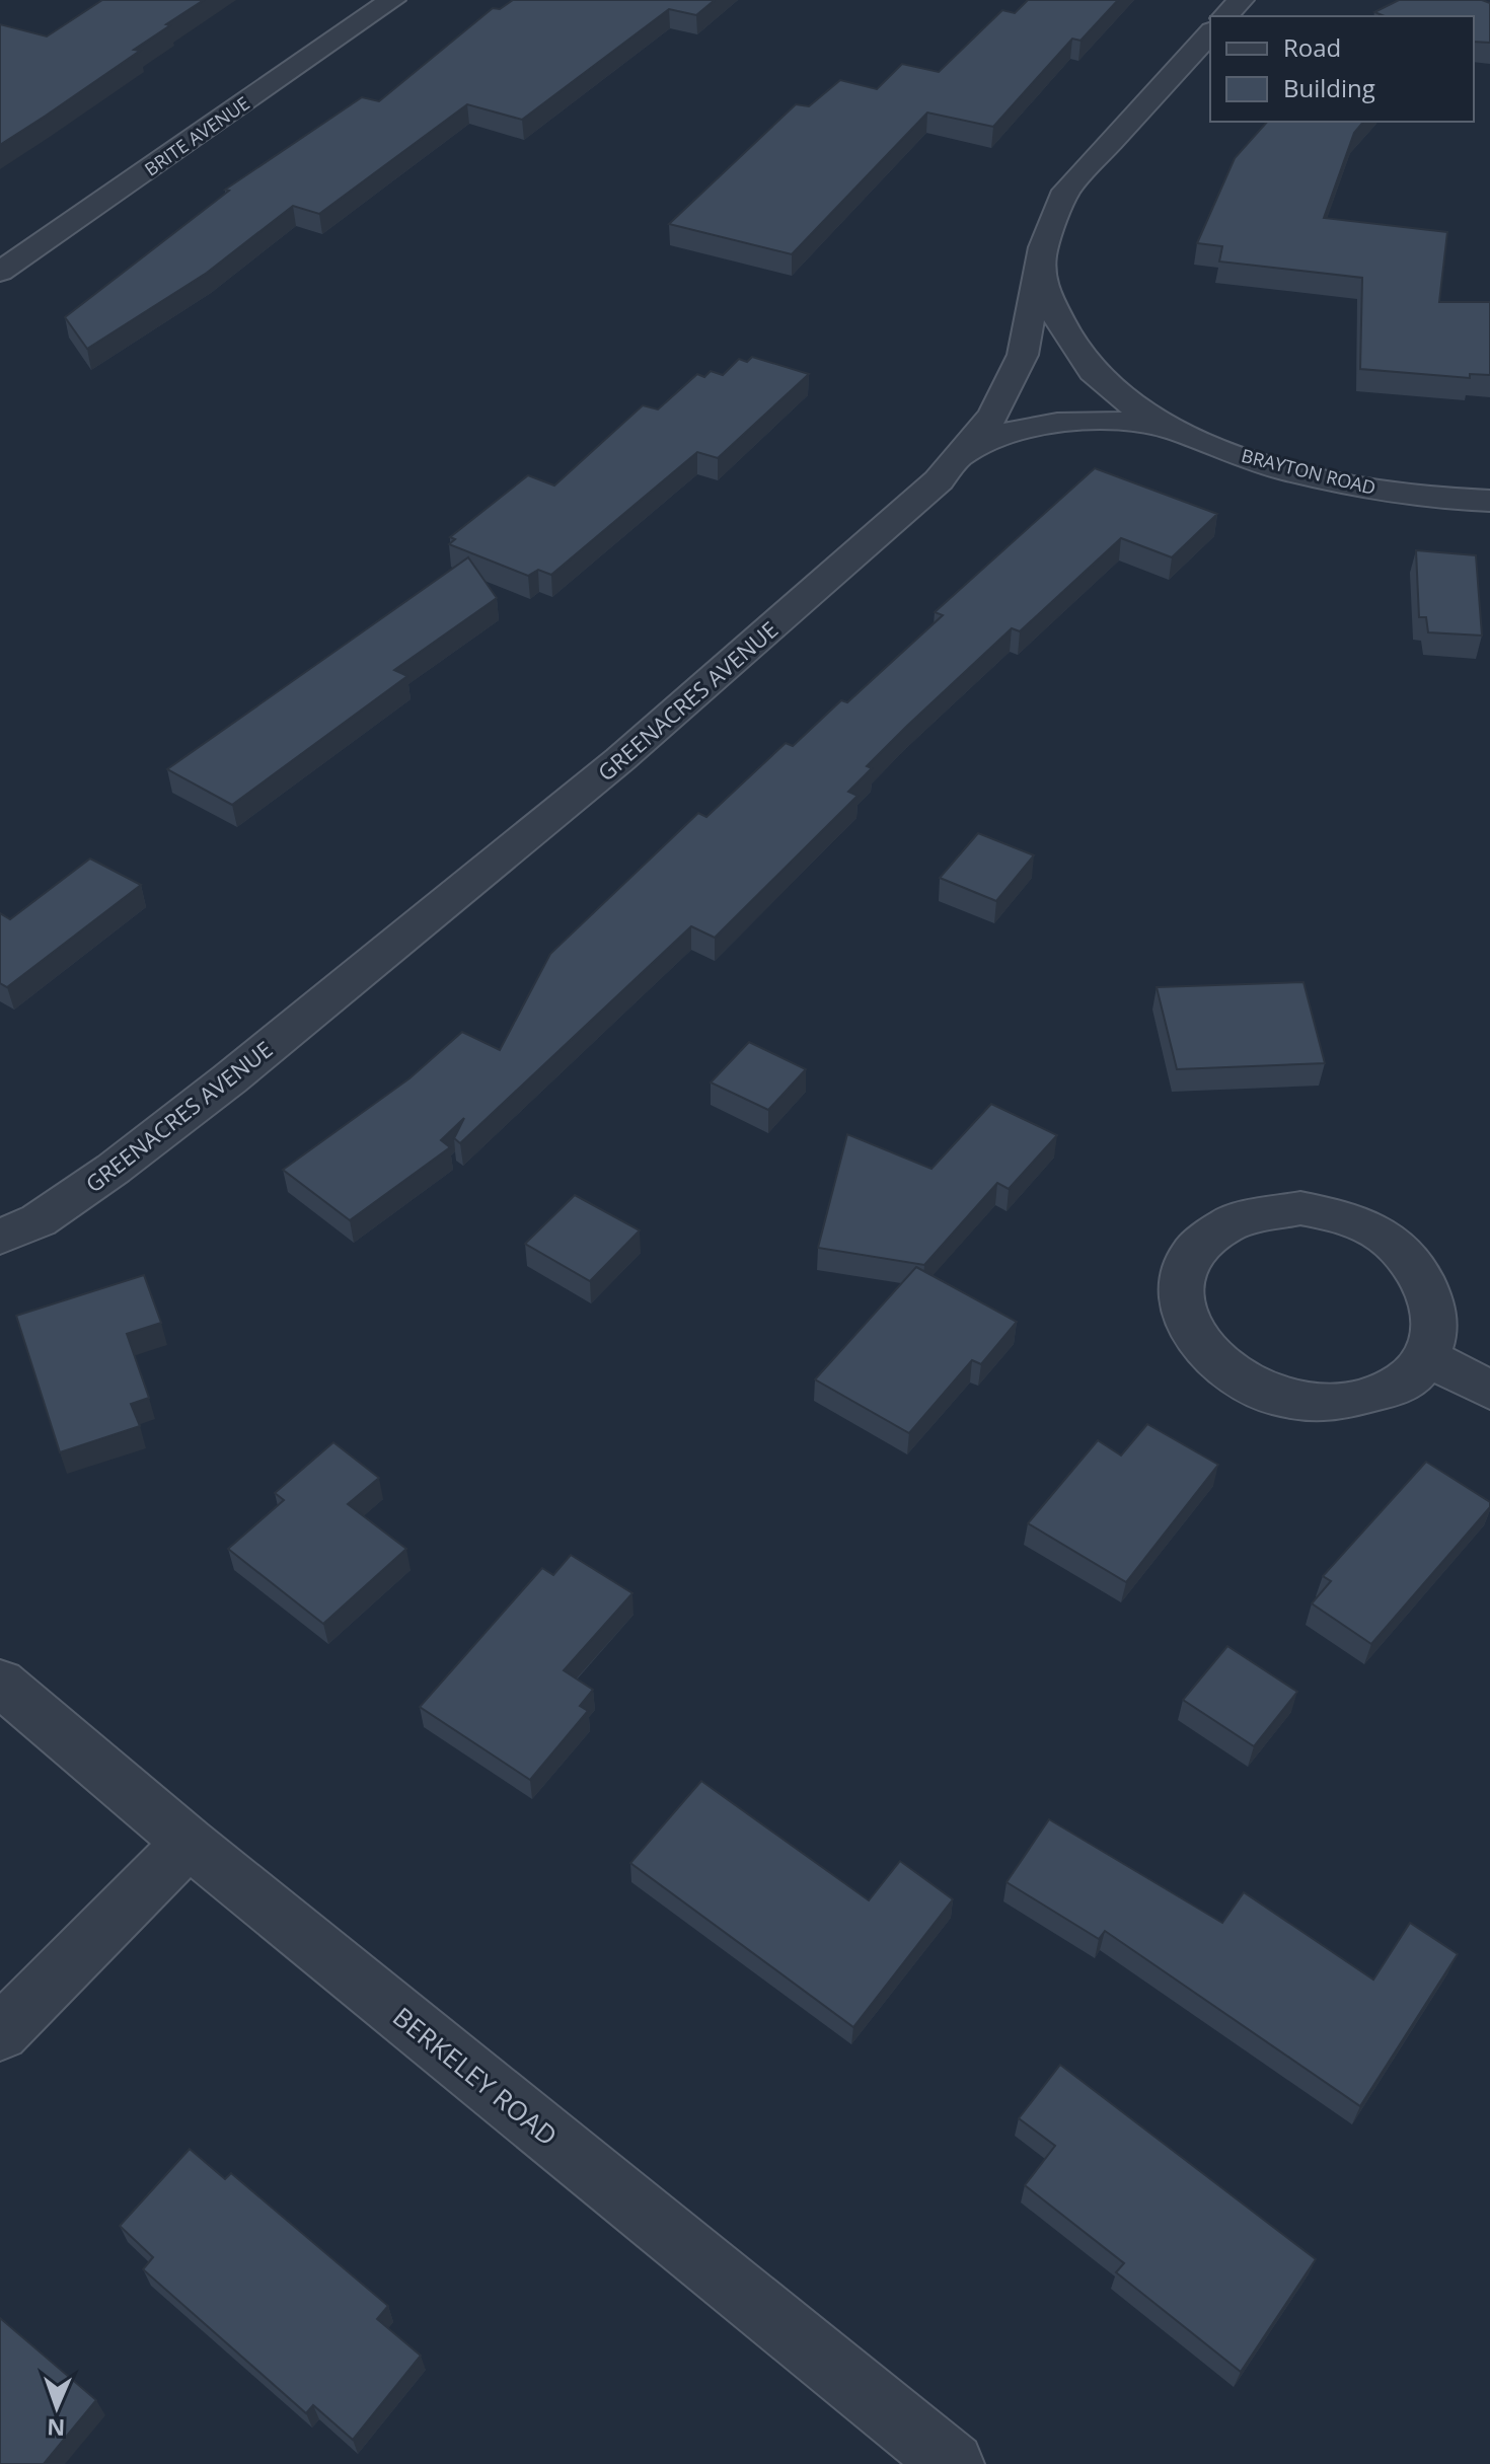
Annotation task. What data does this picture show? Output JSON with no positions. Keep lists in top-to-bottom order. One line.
{"streets":{"street":["BRITE AVENUE","BRAYTON ROAD","GREENACRES AVENUE","BERKELEY ROAD"]},"crossings":[["BRAYTON ROAD","GREENACRES AVENUE"]],"legend":["Road","Building"],"north":"bottom"}
